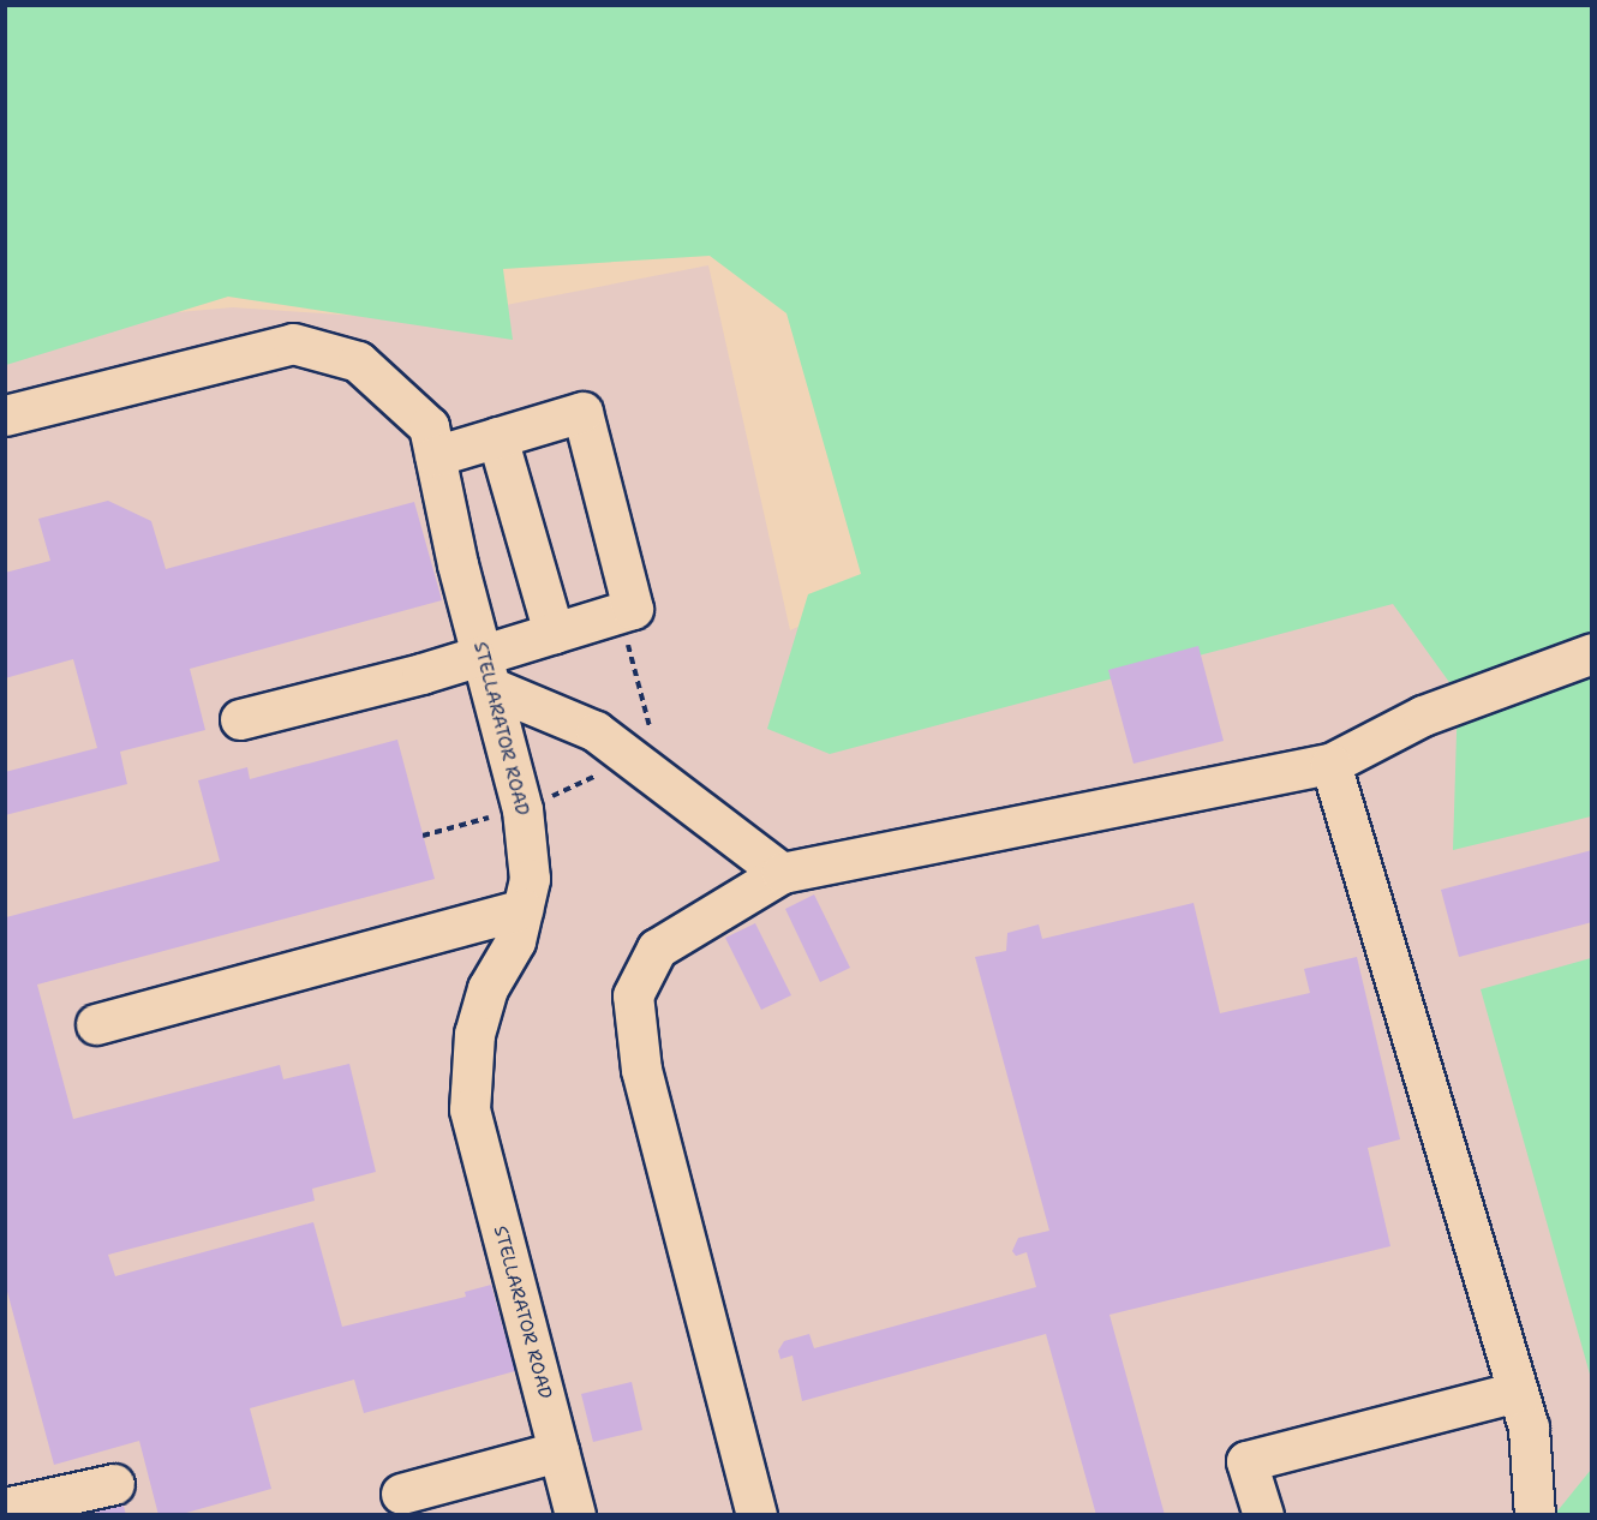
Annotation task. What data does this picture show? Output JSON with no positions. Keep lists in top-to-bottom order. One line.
{"streets":{"lane":["STELLARATOR ROAD"]}}
